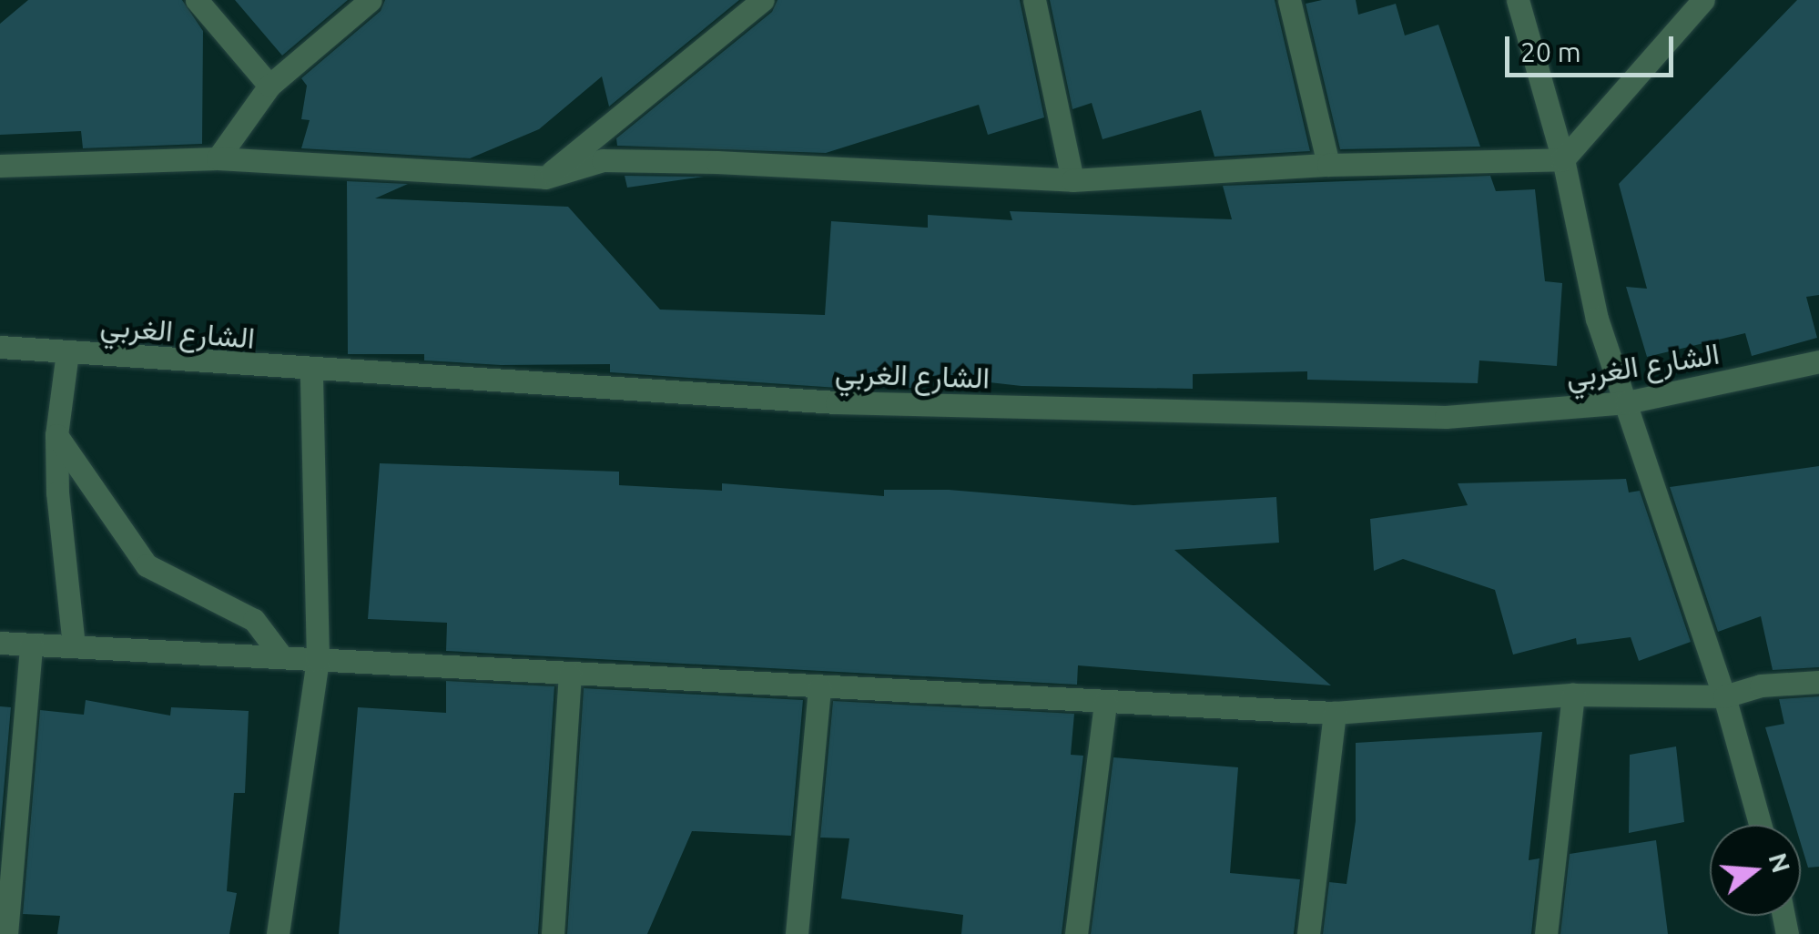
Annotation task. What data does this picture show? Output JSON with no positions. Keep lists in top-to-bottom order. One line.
{"streets":{"street":["الشارع الغربي"]},"scale_bar":"20 m","north":"right"}
